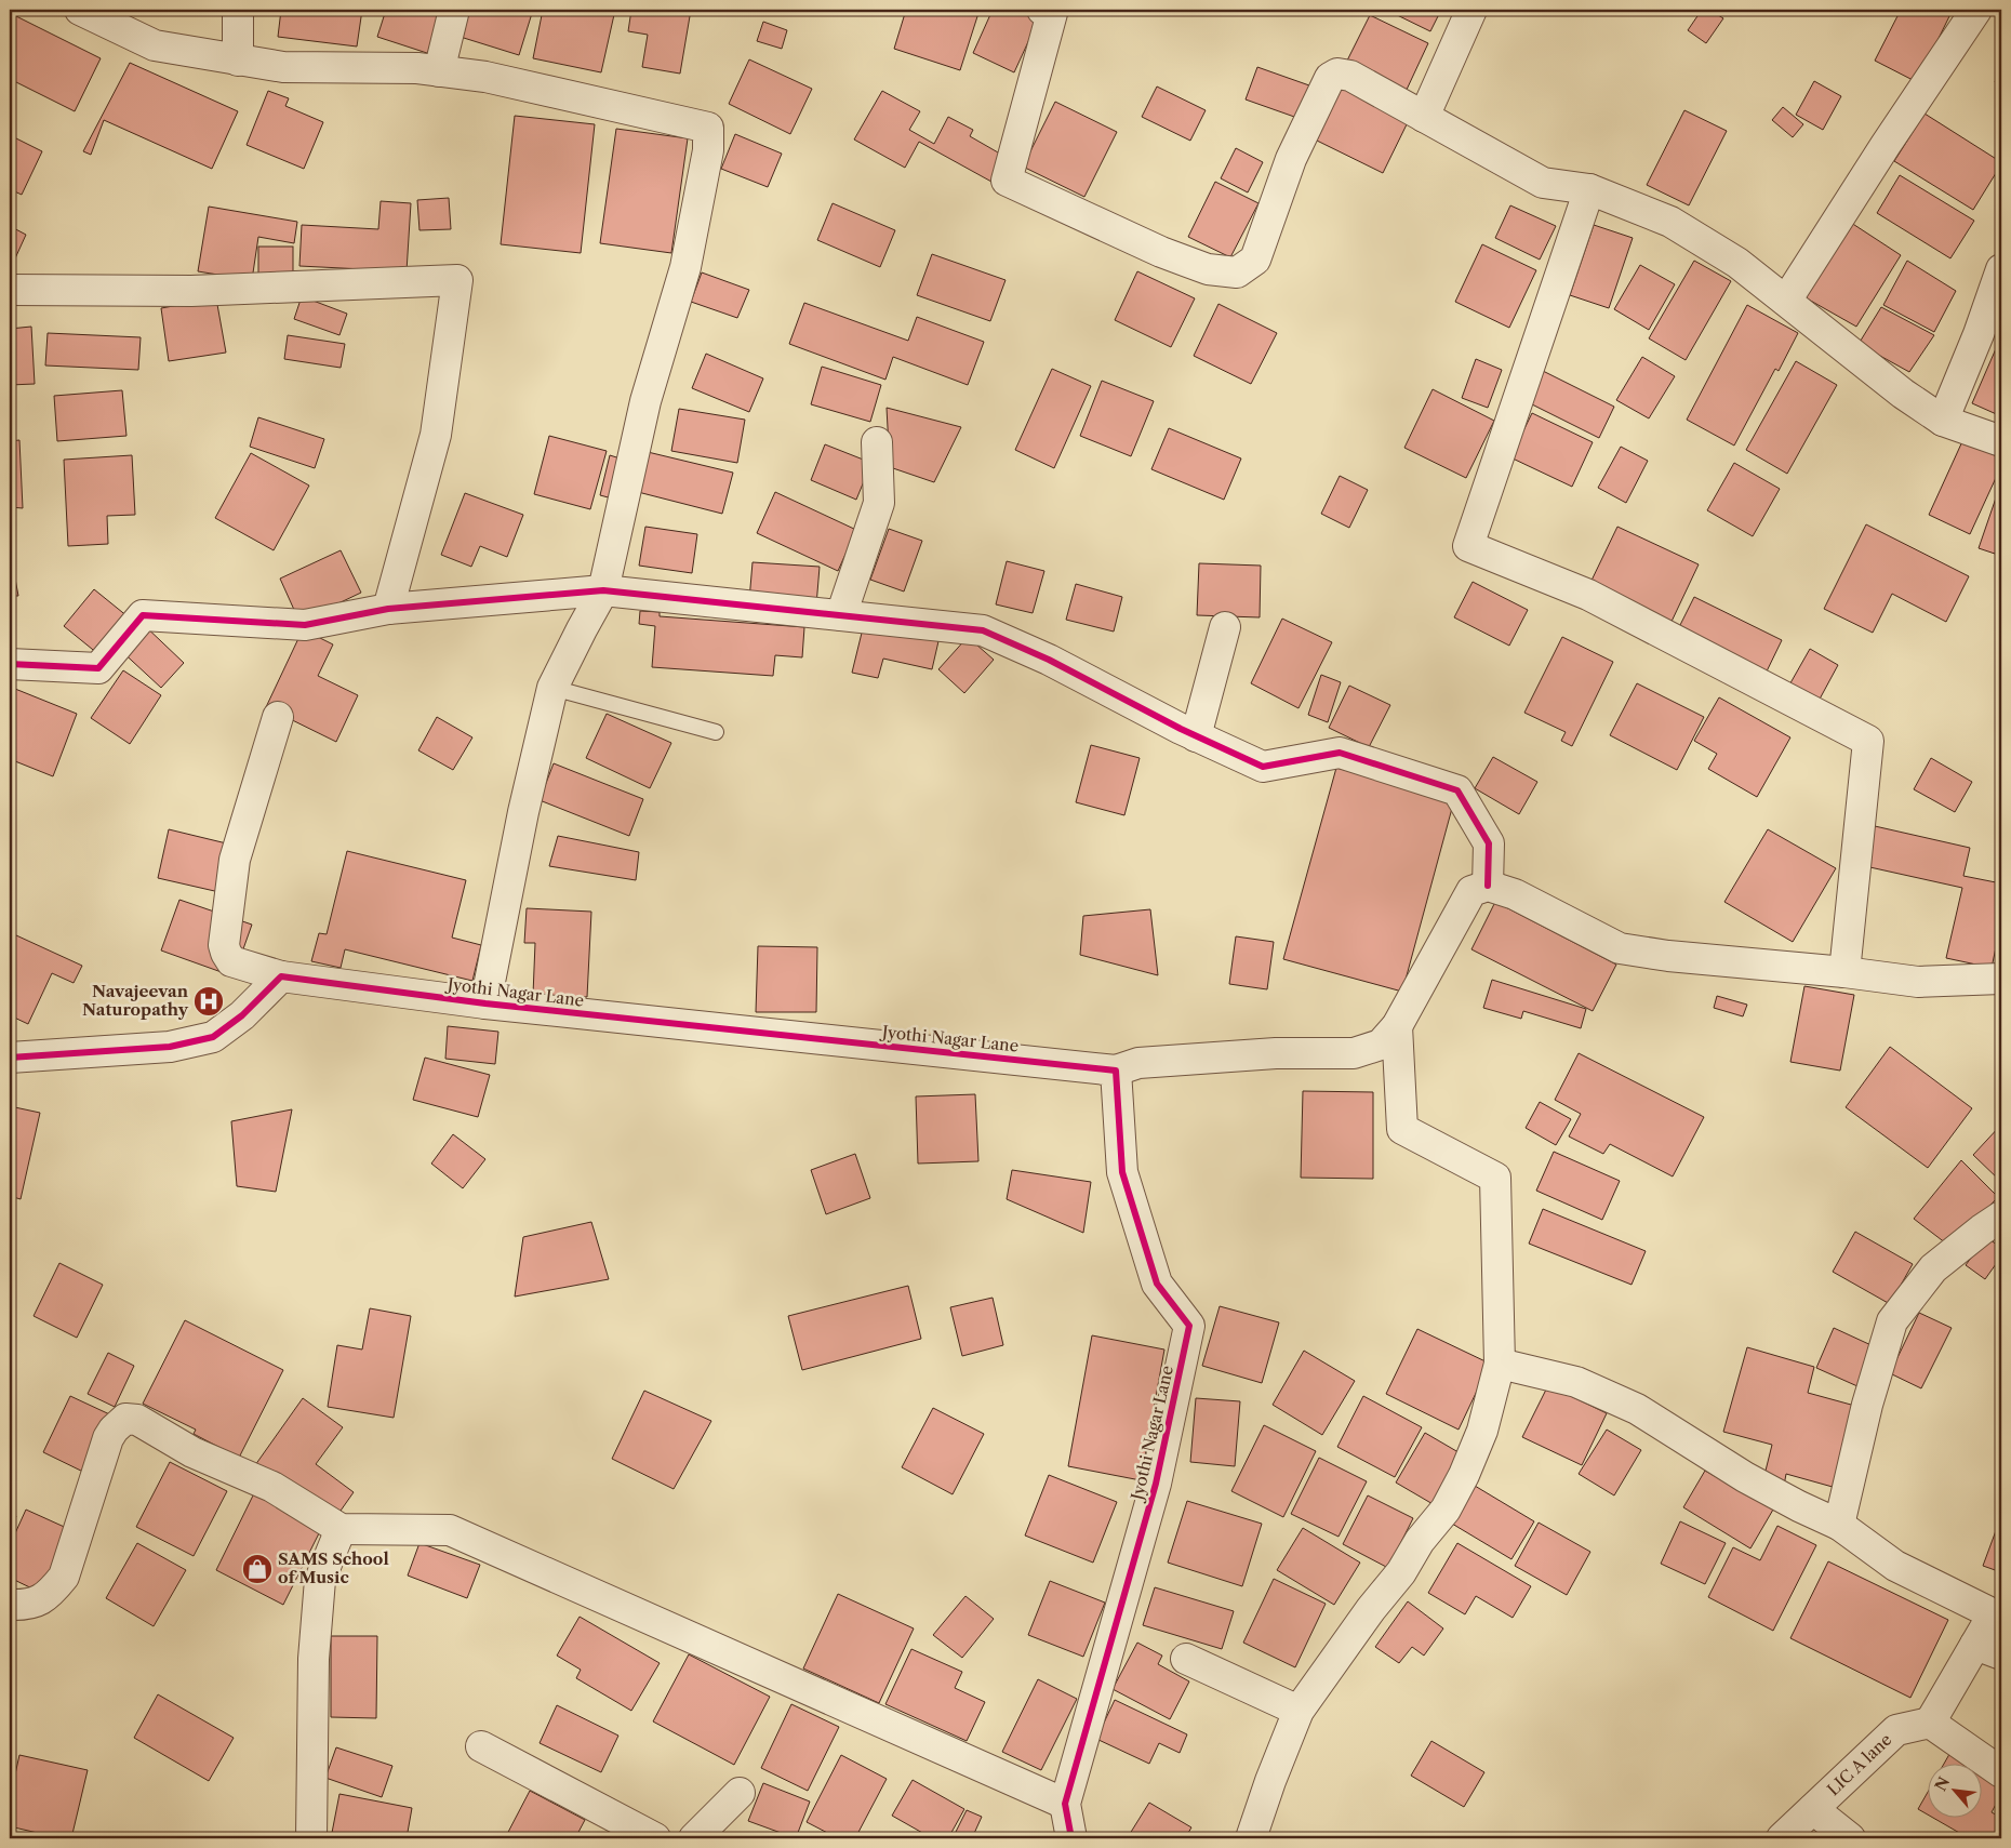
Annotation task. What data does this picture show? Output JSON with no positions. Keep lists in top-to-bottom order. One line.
{"streets":{"street":["Jyothi Nagar Lane","LIC A lane"]},"places":{"hospital":["Navajeevan Naturopathy"],"shop":["SAMS School of Music"]},"north":"top left"}
